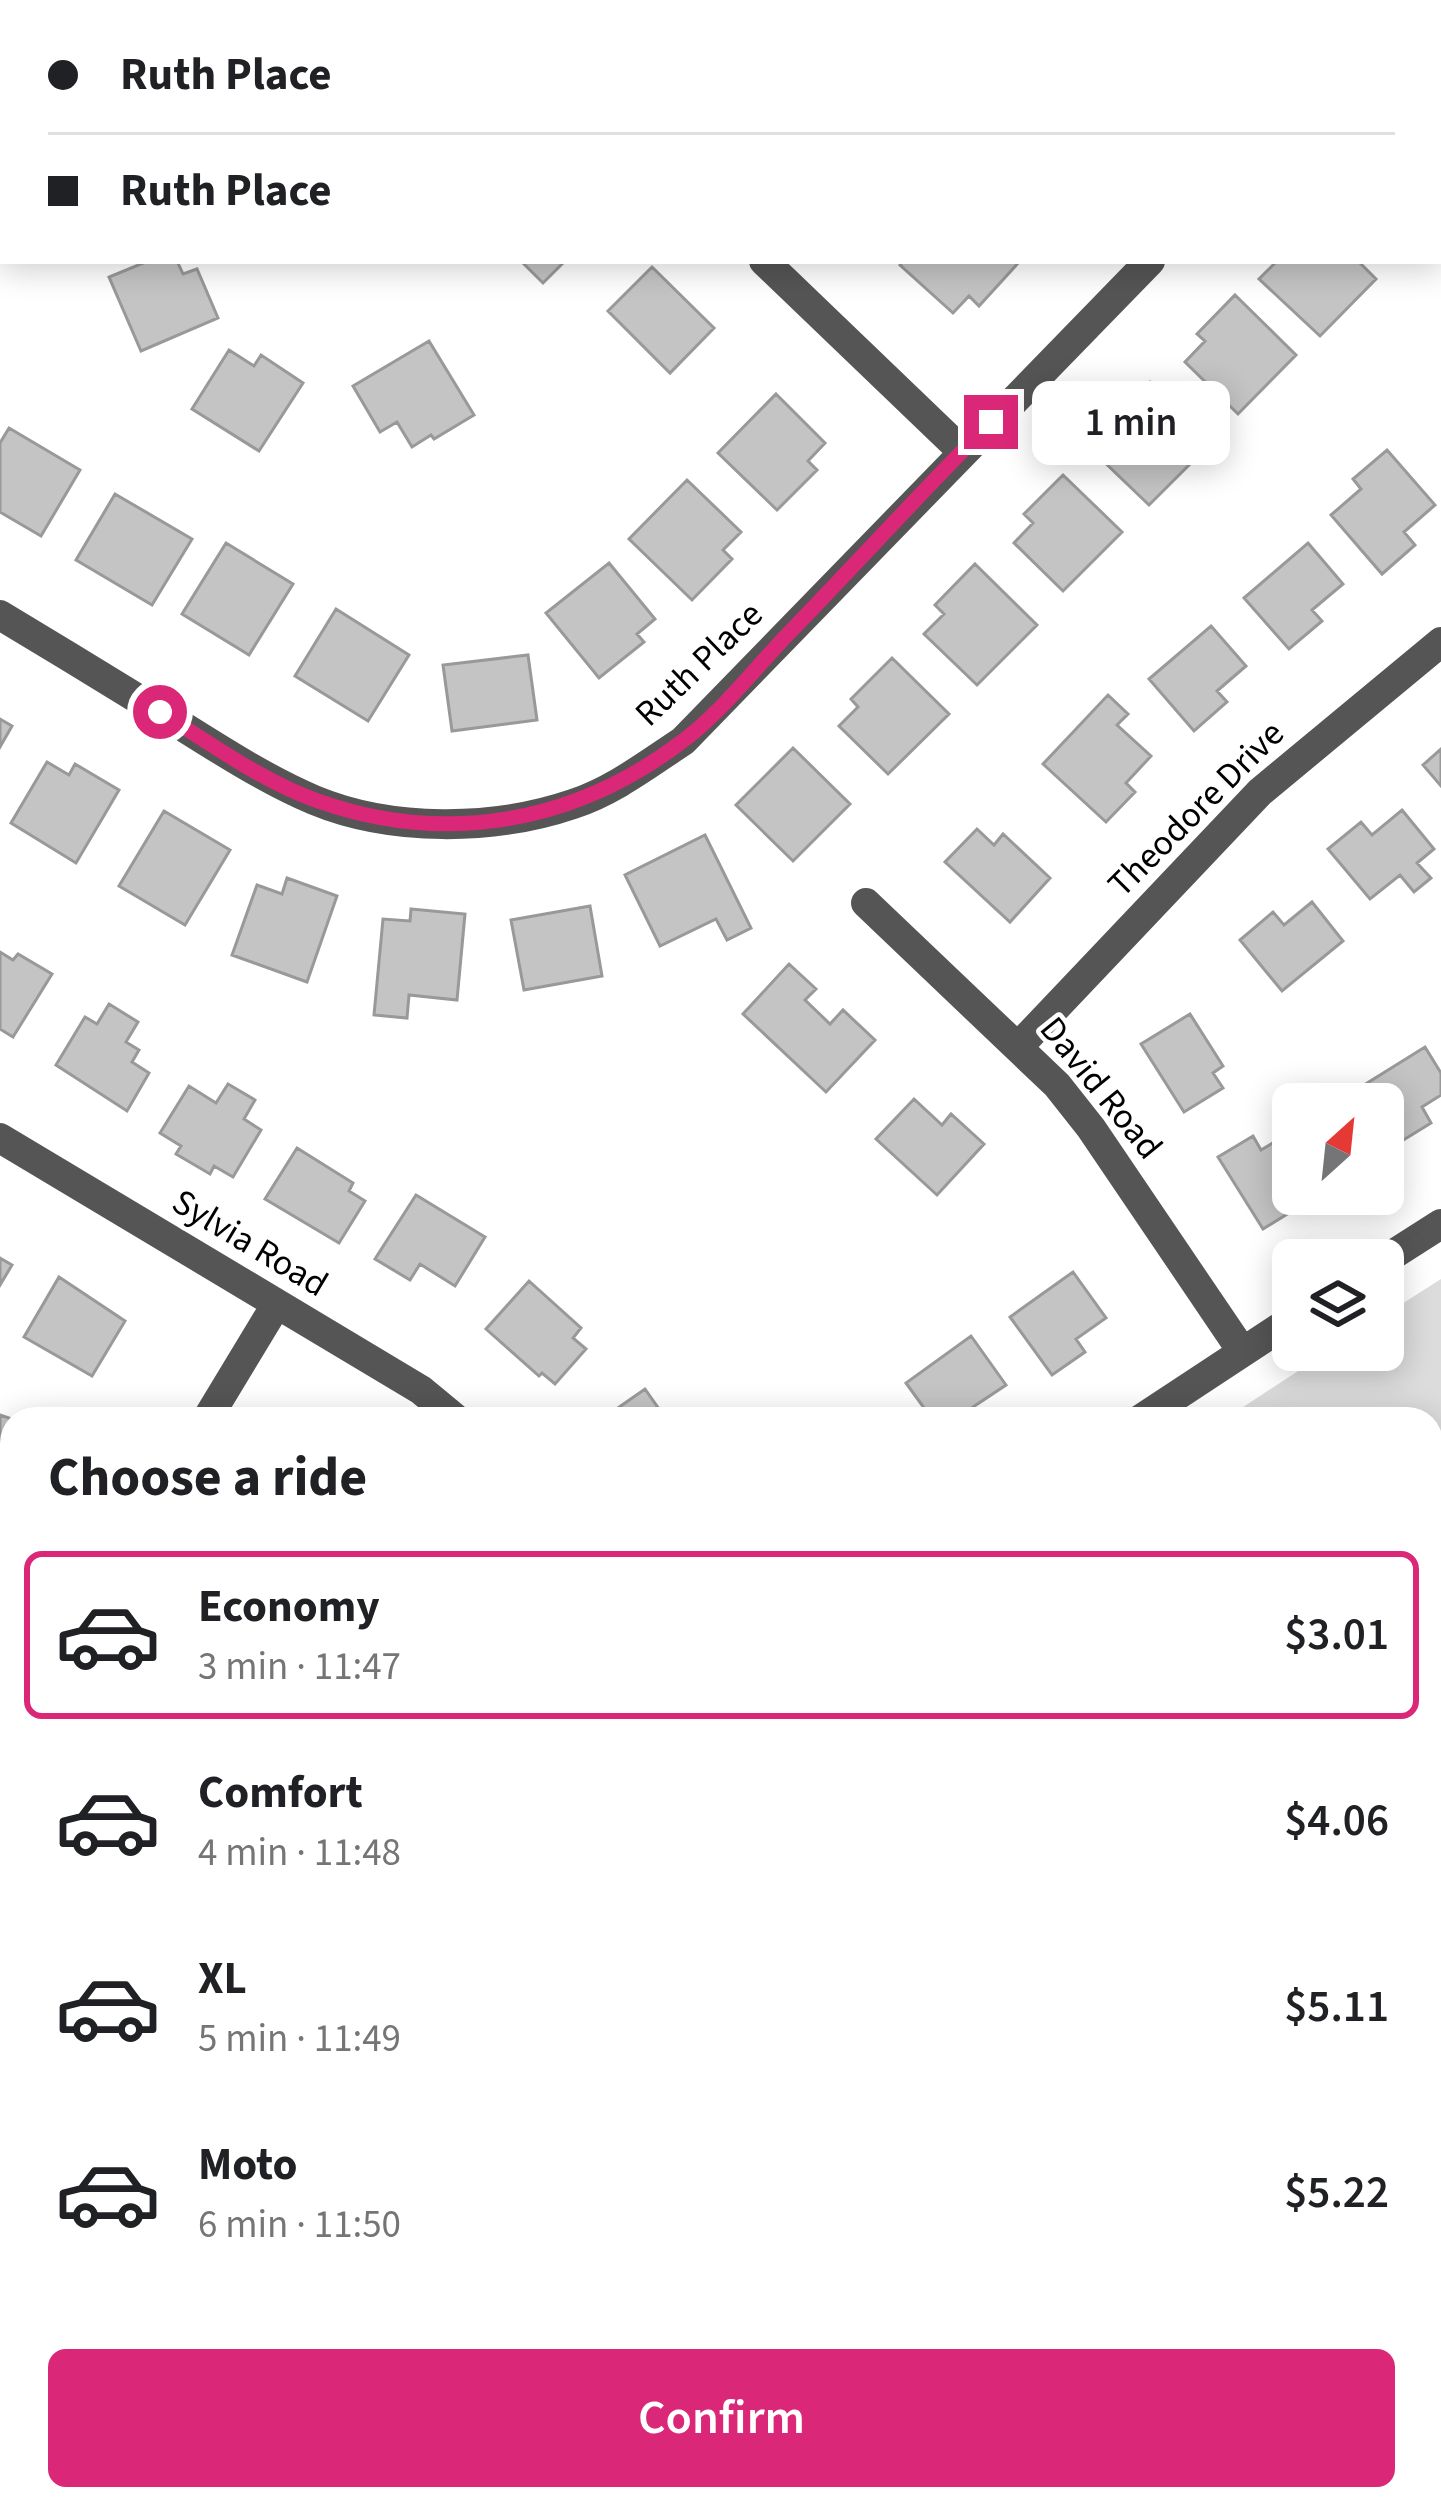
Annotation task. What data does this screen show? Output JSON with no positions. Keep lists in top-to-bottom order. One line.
{"streets":{"street":["Ruth Place","Theodore Drive","David Road","Sylvia Road"]},"crossings":[["Theodore Drive","David Road"]],"north":"top right","page":{"banner":["Ruth Place","Ruth Place"],"bubble":"1 min","heading":"Choose a ride","list":[{"name":"Economy","note":"3 min · 11:47","value":"$3.01"},{"name":"Comfort","note":"4 min · 11:48","value":"$4.06"},{"name":"XL","note":"5 min · 11:49","value":"$5.11"},{"name":"Moto","note":"6 min · 11:50","value":"$5.22"}],"buttons":"Confirm"}}
